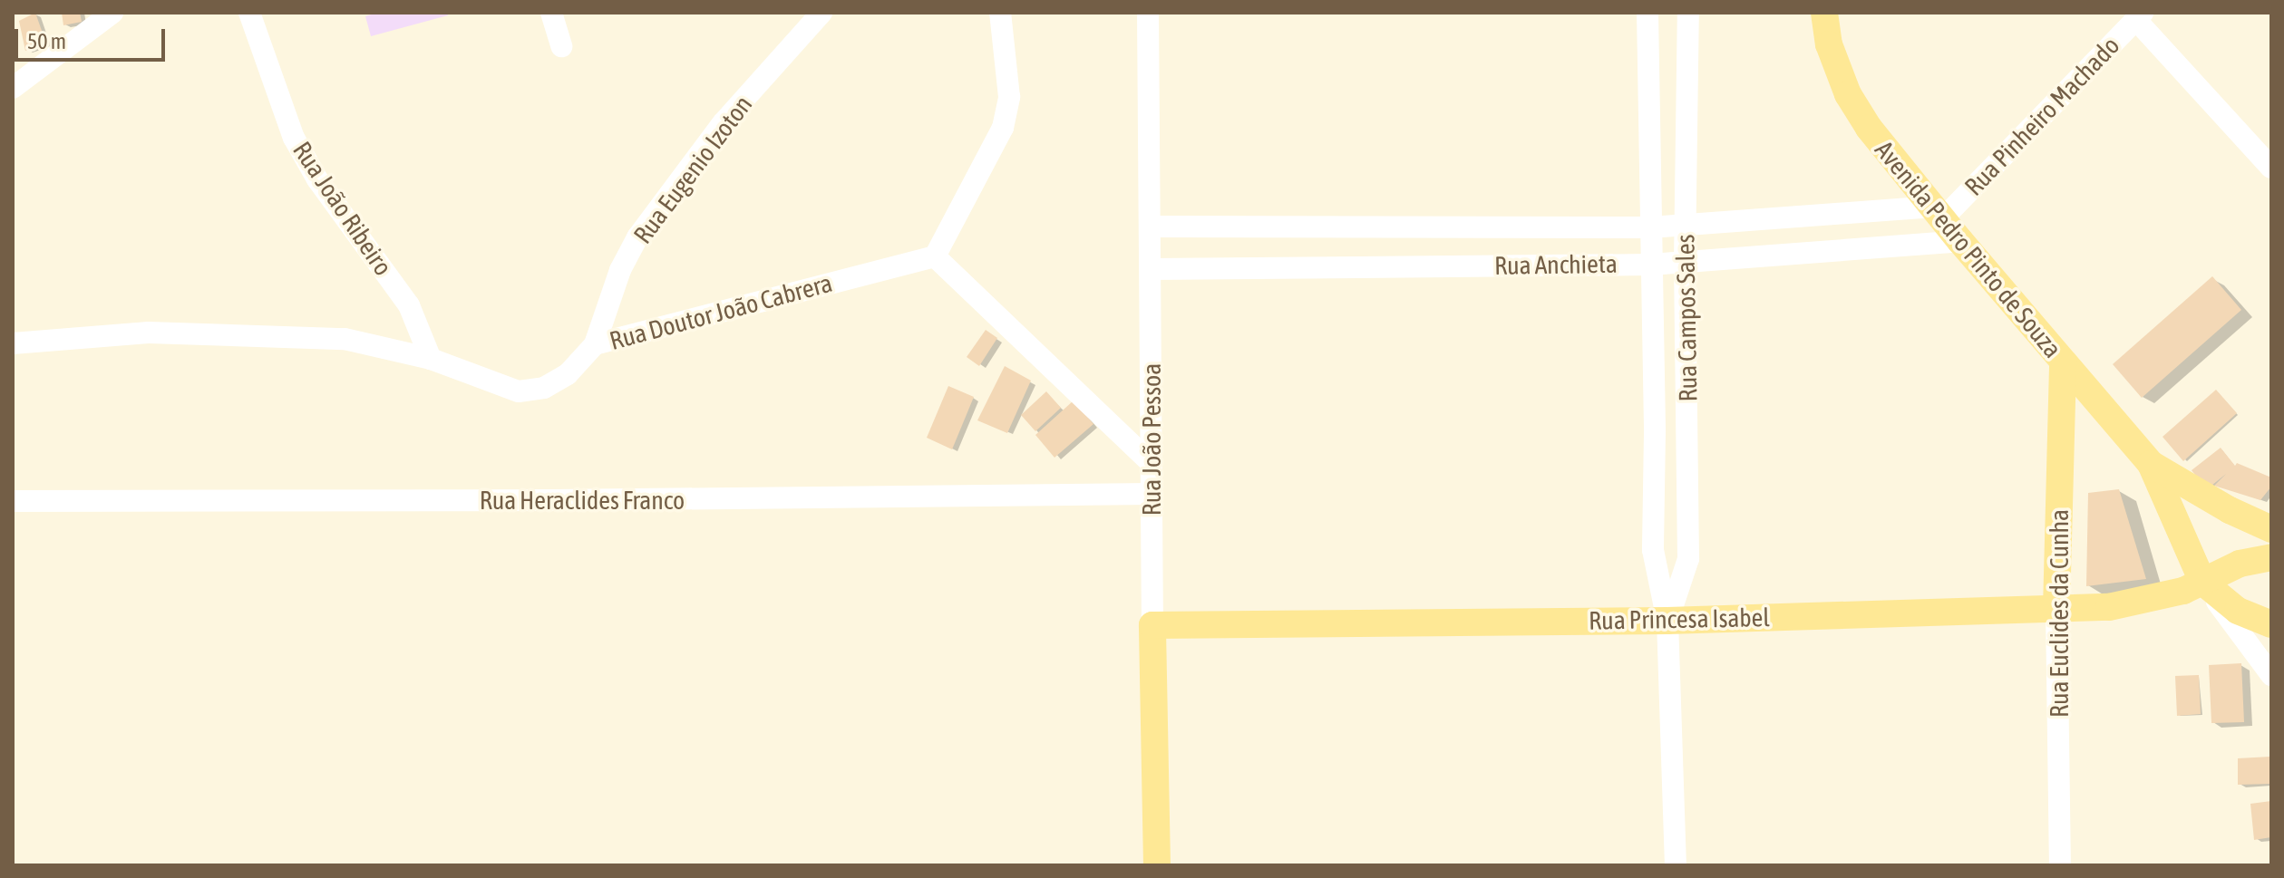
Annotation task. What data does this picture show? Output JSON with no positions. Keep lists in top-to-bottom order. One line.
{"streets":{"main road":["Avenida Pedro Pinto de Souza","Rua João Pessoa","Rua Euclides da Cunha","Rua Princesa Isabel"],"street":["Rua Pinheiro Machado","Rua Eugenio Izoton","Rua João Ribeiro","Rua Anchieta","Rua Doutor João Cabrera","Rua Campos Sales","Rua Heraclides Franco"]},"crossings":[["Rua Pinheiro Machado","Avenida Pedro Pinto de Souza"],["Rua Pinheiro Machado","Rua Anchieta"],["Rua Eugenio Izoton","Rua Doutor João Cabrera"],["Rua João Ribeiro","Rua Doutor João Cabrera"],["Avenida Pedro Pinto de Souza","Rua Anchieta"],["Avenida Pedro Pinto de Souza","Rua Euclides da Cunha"],["Avenida Pedro Pinto de Souza","Rua Princesa Isabel"],["Rua Anchieta","Rua Campos Sales"],["Rua Anchieta","Rua João Pessoa"],["Rua Campos Sales","Rua Princesa Isabel"],["Rua João Pessoa","Rua Heraclides Franco"],["Rua João Pessoa","Rua Princesa Isabel"],["Rua Euclides da Cunha","Rua Princesa Isabel"]],"scale_bar":"50 m"}
